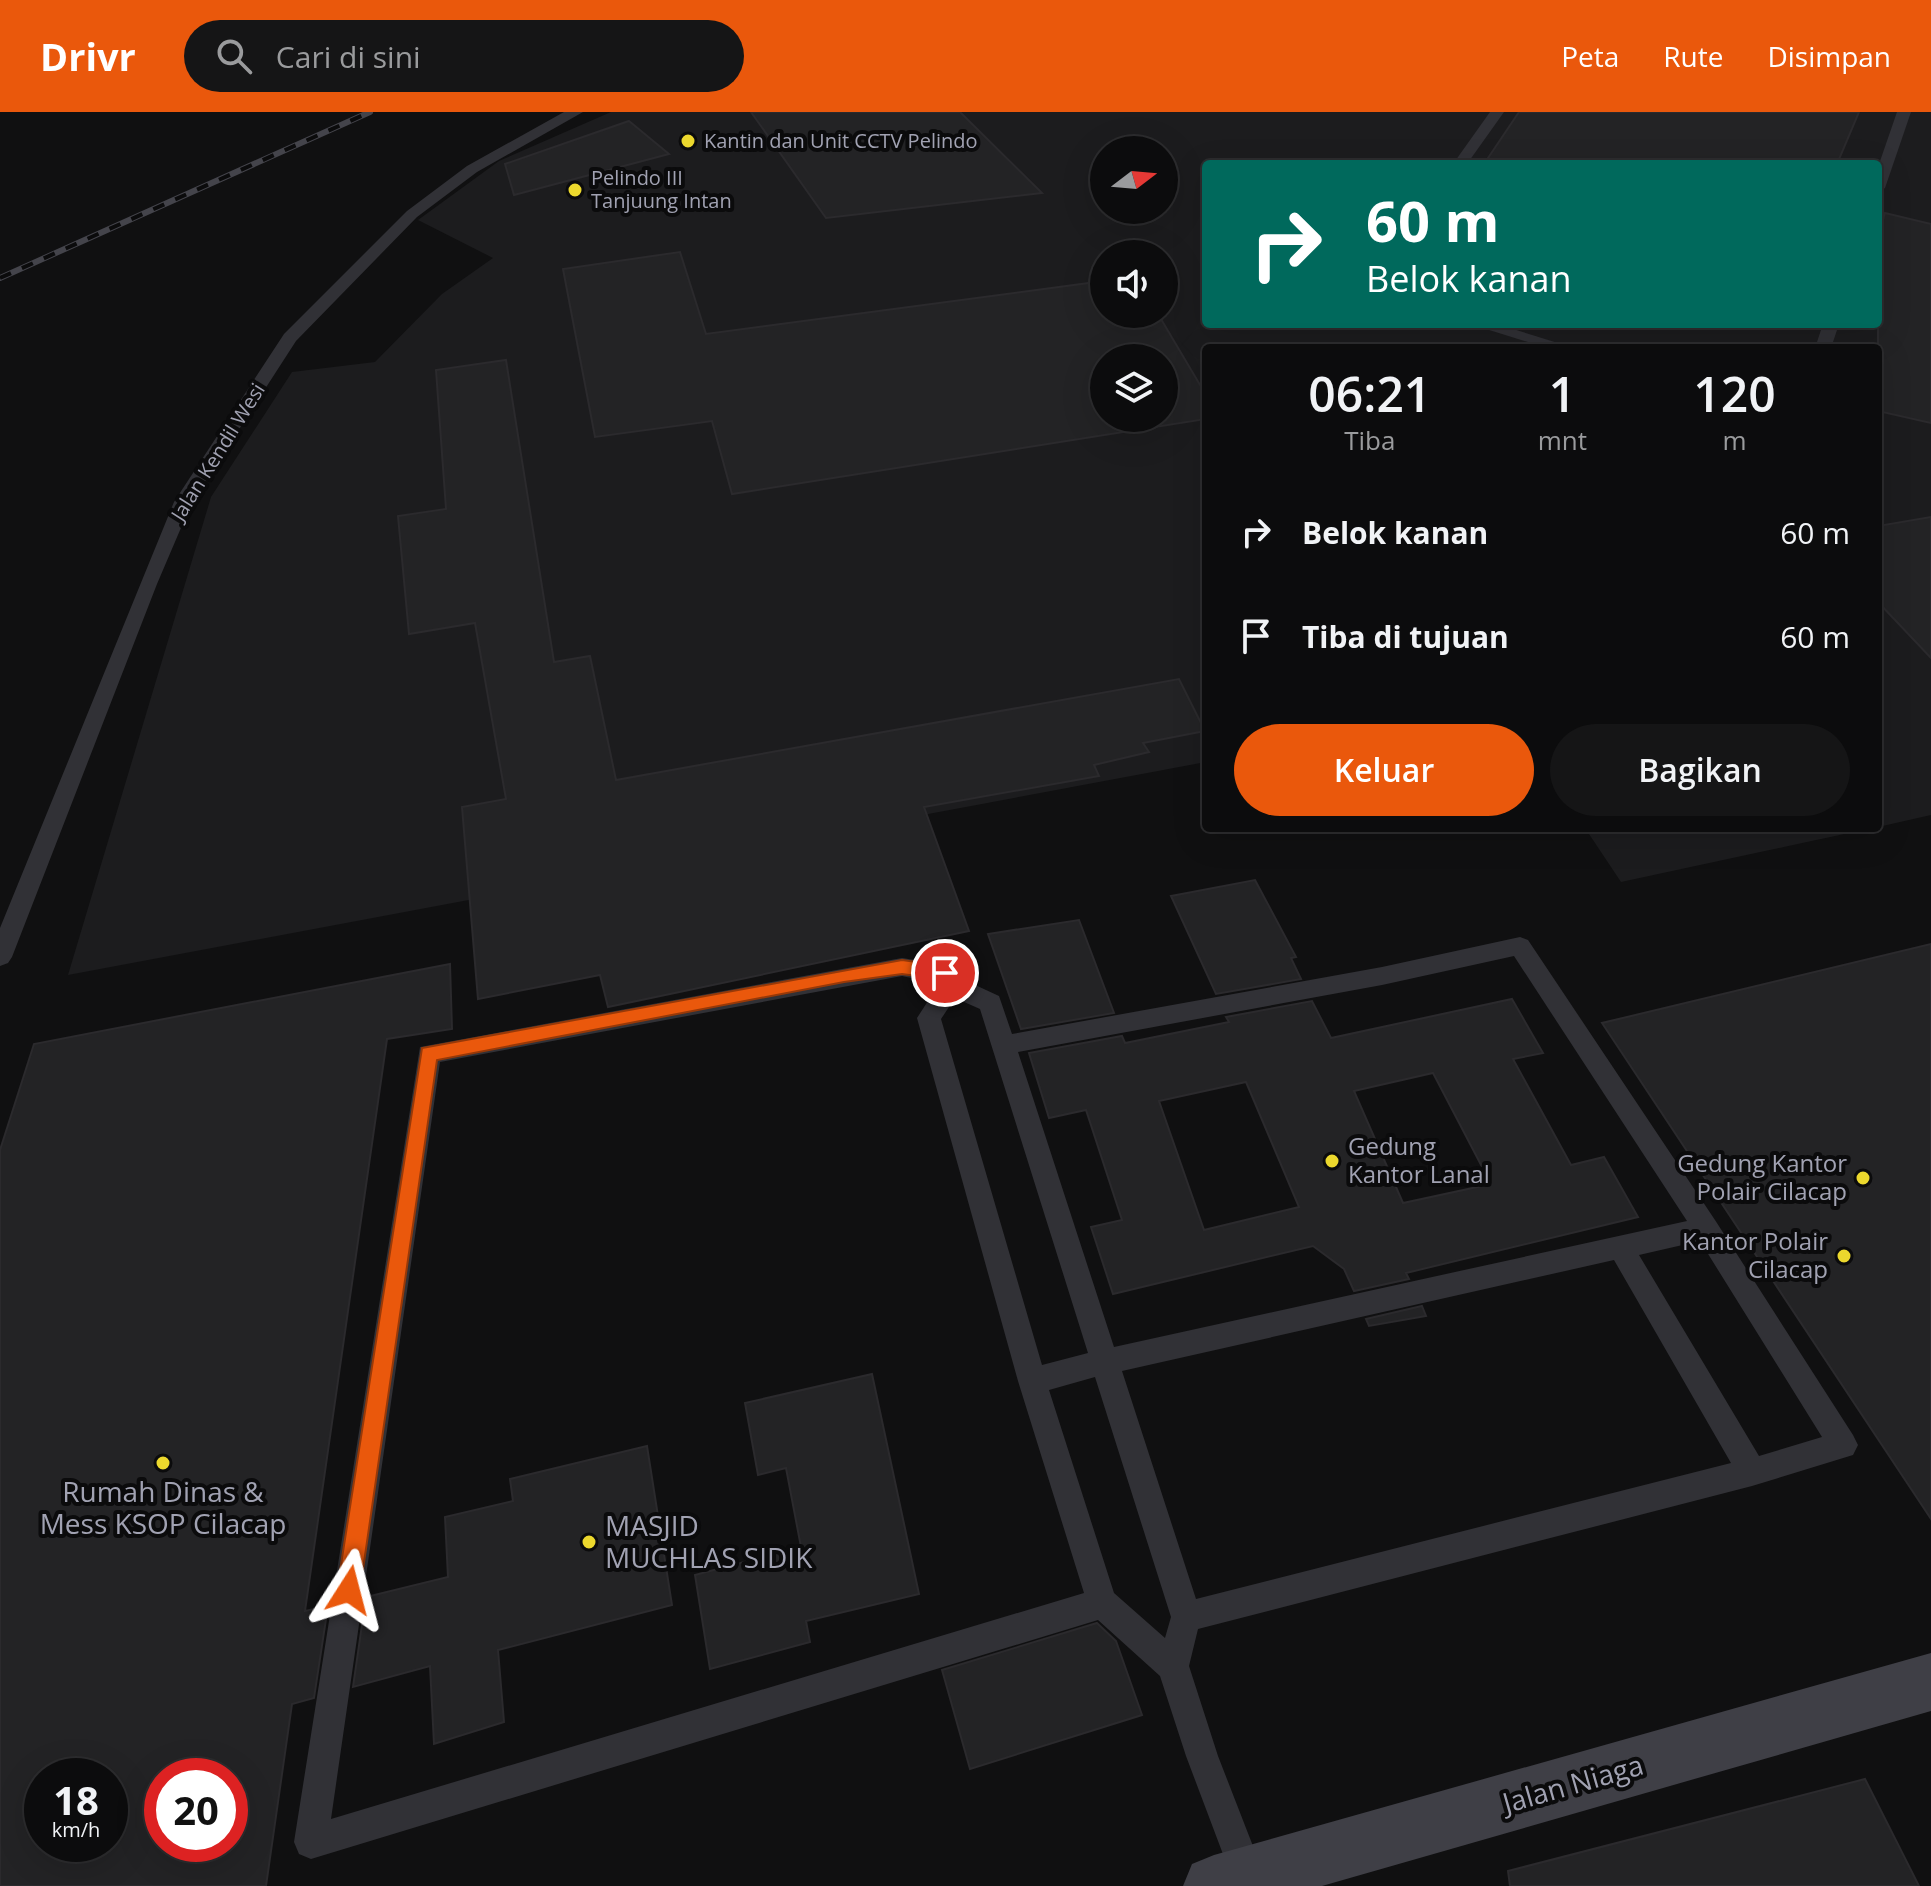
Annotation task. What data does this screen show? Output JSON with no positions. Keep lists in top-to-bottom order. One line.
{"streets":{"main road":["Jalan Niaga"],"lane":["Jalan Kendil Wesi"]},"places":["Kantin dan Unit CCTV Pelindo","Pelindo III Tanjuung Intan","Gedung Kantor Lanal","Gedung Kantor Polair Cilacap","Kantor Polair Cilacap","Rumah Dinas & Mess KSOP Cilacap","MASJID MUCHLAS SIDIK"],"north":"right","page":{"header":"Drivr","search":"Cari di sini","nav":["Peta","Rute","Disimpan"],"turn":["60 m","Belok kanan"],"eta":["06:21","Tiba","1","mnt","120","m"],"list":[{"name":"Belok kanan","value":"60 m"},{"name":"Tiba di tujuan","value":"60 m"}],"buttons":["Keluar","Bagikan"],"speed":"18 km/h","limit":"20"}}
